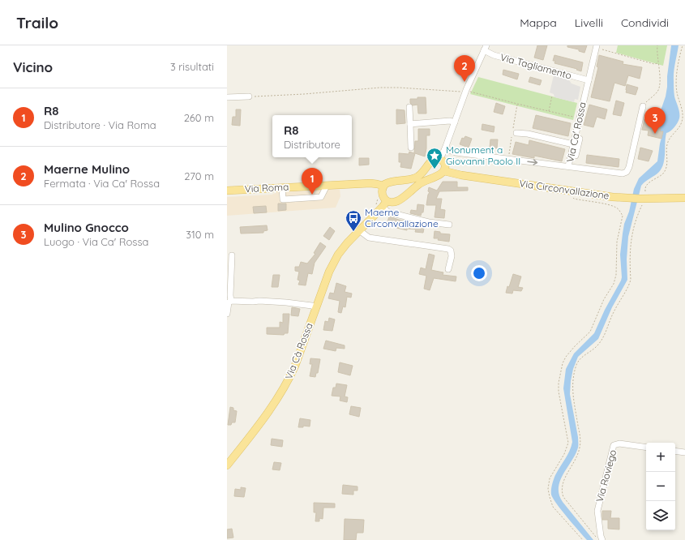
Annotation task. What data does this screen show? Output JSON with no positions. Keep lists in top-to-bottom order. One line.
{"streets":{"main road":["Via Roma","Via Circonvallazione","Via Cà Rossa"],"street":["Via Tagliamento","Via Ca' Rossa","Via Roviego"]},"crossings":[["Via Tagliamento","Via Ca' Rossa"]],"places":{"place":["Monument a Giovanni Paolo II"],"bus stop":["Maerne Circonvallazione"]},"page":{"header":"Trailo","nav":["Mappa","Livelli","Condividi"],"heading":["Vicino","3 risultati"],"pins":["2","3","1"],"list":[{"mark":"1","name":"R8","note":"Distributore · Via Roma","value":"260 m"},{"mark":"2","name":"Maerne Mulino","note":"Fermata · Via Ca' Rossa","value":"270 m"},{"mark":"3","name":"Mulino Gnocco","note":"Luogo · Via Ca' Rossa","value":"310 m"}],"popup":["R8","Distributore"],"map_buttons":["+","−"]}}
